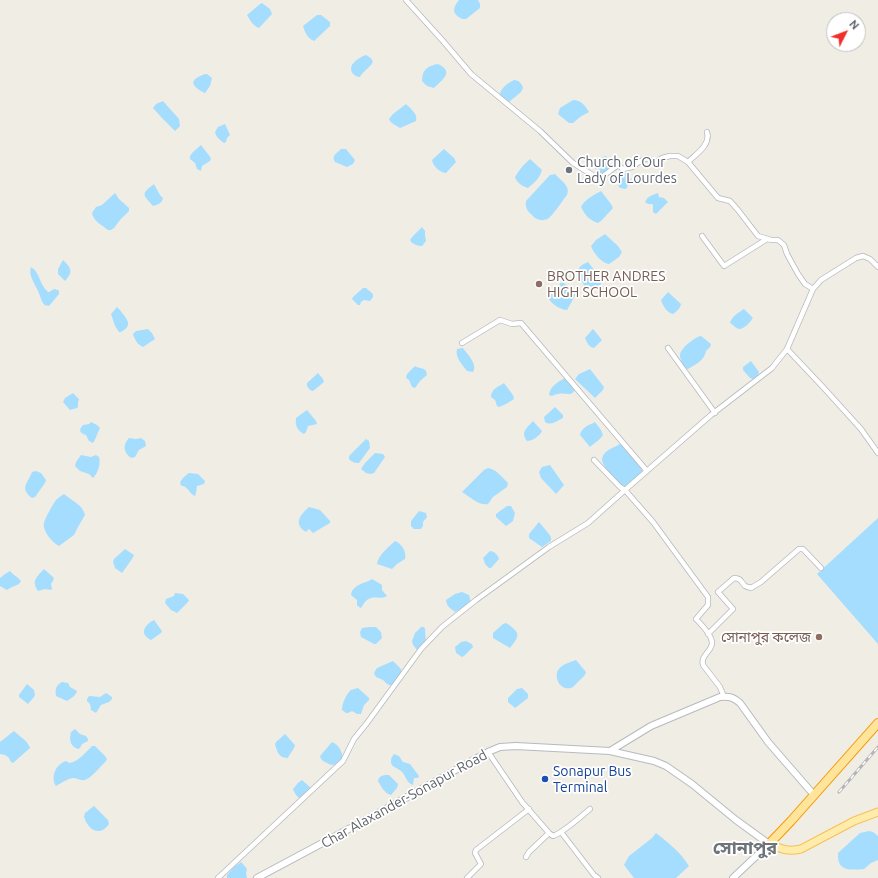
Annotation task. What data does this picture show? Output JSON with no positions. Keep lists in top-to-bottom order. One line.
{"streets":{"main road":["Char Alaxander-Sonapur Road"]},"districts":["সোনাপুর"],"places":["Church of Our Lady of Lourdes","BROTHER ANDRES HIGH SCHOOL","সোনাপুর কলেজ","Sonapur Bus Terminal"],"north":"top right"}
